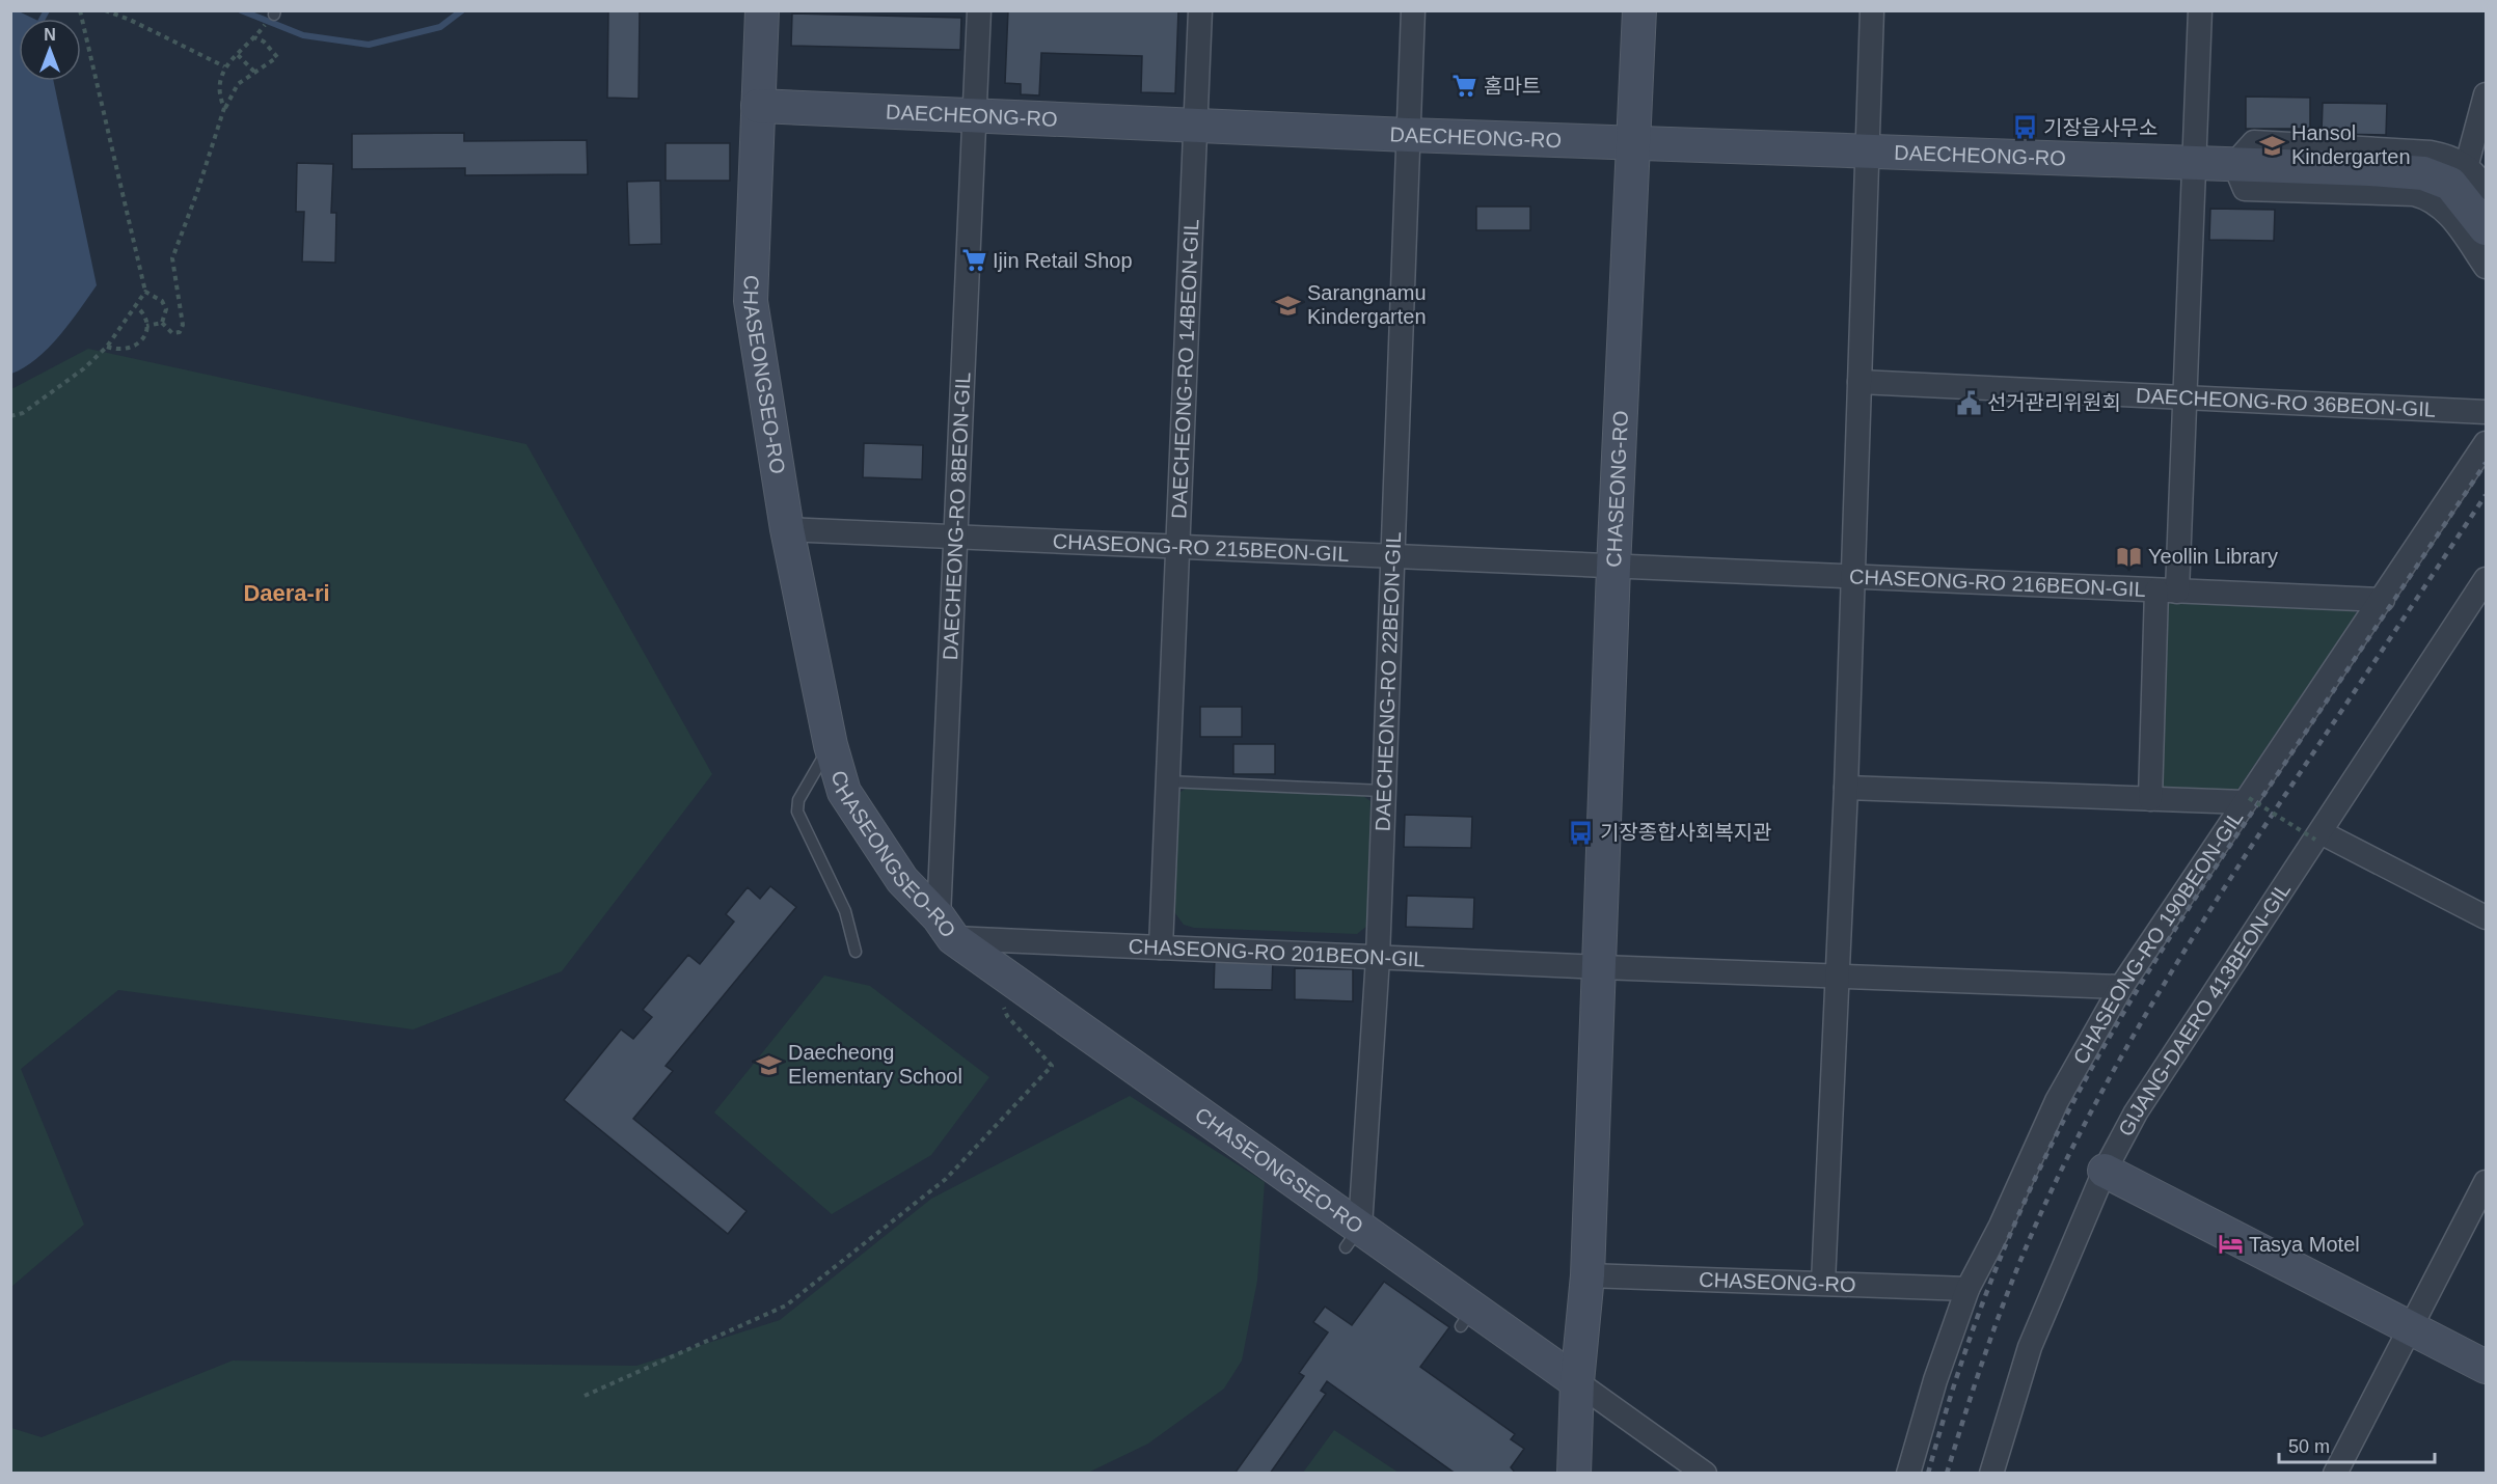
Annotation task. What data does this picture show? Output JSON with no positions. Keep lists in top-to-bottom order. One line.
{"streets":{"street":["DAECHEONG-RO","DAECHEONG-RO 14BEON-GIL","CHASEONGSEO-RO","DAECHEONG-RO 36BEON-GIL","CHASEONG-RO","DAECHEONG-RO 8BEON-GIL","CHASEONG-RO 215BEON-GIL","CHASEONG-RO 216BEON-GIL","DAECHEONG-RO 22BEON-GIL","CHASEONG-RO 190BEON-GIL","CHASEONG-RO 201BEON-GIL","GIJANG-DAERO 413BEON-GIL"]},"crossings":[["DAECHEONG-RO","DAECHEONG-RO 14BEON-GIL"],["DAECHEONG-RO","CHASEONGSEO-RO"],["DAECHEONG-RO","CHASEONG-RO"],["DAECHEONG-RO","DAECHEONG-RO 8BEON-GIL"],["DAECHEONG-RO","DAECHEONG-RO 22BEON-GIL"],["DAECHEONG-RO 14BEON-GIL","CHASEONG-RO 215BEON-GIL"],["DAECHEONG-RO 14BEON-GIL","CHASEONG-RO 201BEON-GIL"],["CHASEONGSEO-RO","CHASEONG-RO"],["CHASEONGSEO-RO","DAECHEONG-RO 8BEON-GIL"],["CHASEONGSEO-RO","CHASEONG-RO 215BEON-GIL"],["CHASEONGSEO-RO","DAECHEONG-RO 22BEON-GIL"],["CHASEONGSEO-RO","CHASEONG-RO 201BEON-GIL"],["CHASEONG-RO","CHASEONG-RO 215BEON-GIL"],["CHASEONG-RO","CHASEONG-RO 216BEON-GIL"],["CHASEONG-RO","CHASEONG-RO 190BEON-GIL"],["CHASEONG-RO","CHASEONG-RO 201BEON-GIL"],["DAECHEONG-RO 8BEON-GIL","CHASEONG-RO 215BEON-GIL"],["DAECHEONG-RO 8BEON-GIL","CHASEONG-RO 201BEON-GIL"],["CHASEONG-RO 215BEON-GIL","CHASEONG-RO 216BEON-GIL"],["CHASEONG-RO 215BEON-GIL","DAECHEONG-RO 22BEON-GIL"],["CHASEONG-RO 216BEON-GIL","CHASEONG-RO 190BEON-GIL"],["DAECHEONG-RO 22BEON-GIL","CHASEONG-RO 201BEON-GIL"]],"districts":["Daera-ri"],"places":{"supermarket":["홈마트","Ijin Retail Shop"],"bus stop":["기장읍사무소","기장종합사회복지관"],"school or university":["Hansol Kindergarten","Sarangnamu Kindergarten","Daecheong Elementary School"],"public building":["선거관리위원회"],"library":["Yeollin Library"],"hotel":["Tasya Motel"]},"scale_bar":"50 m","north":"top"}
